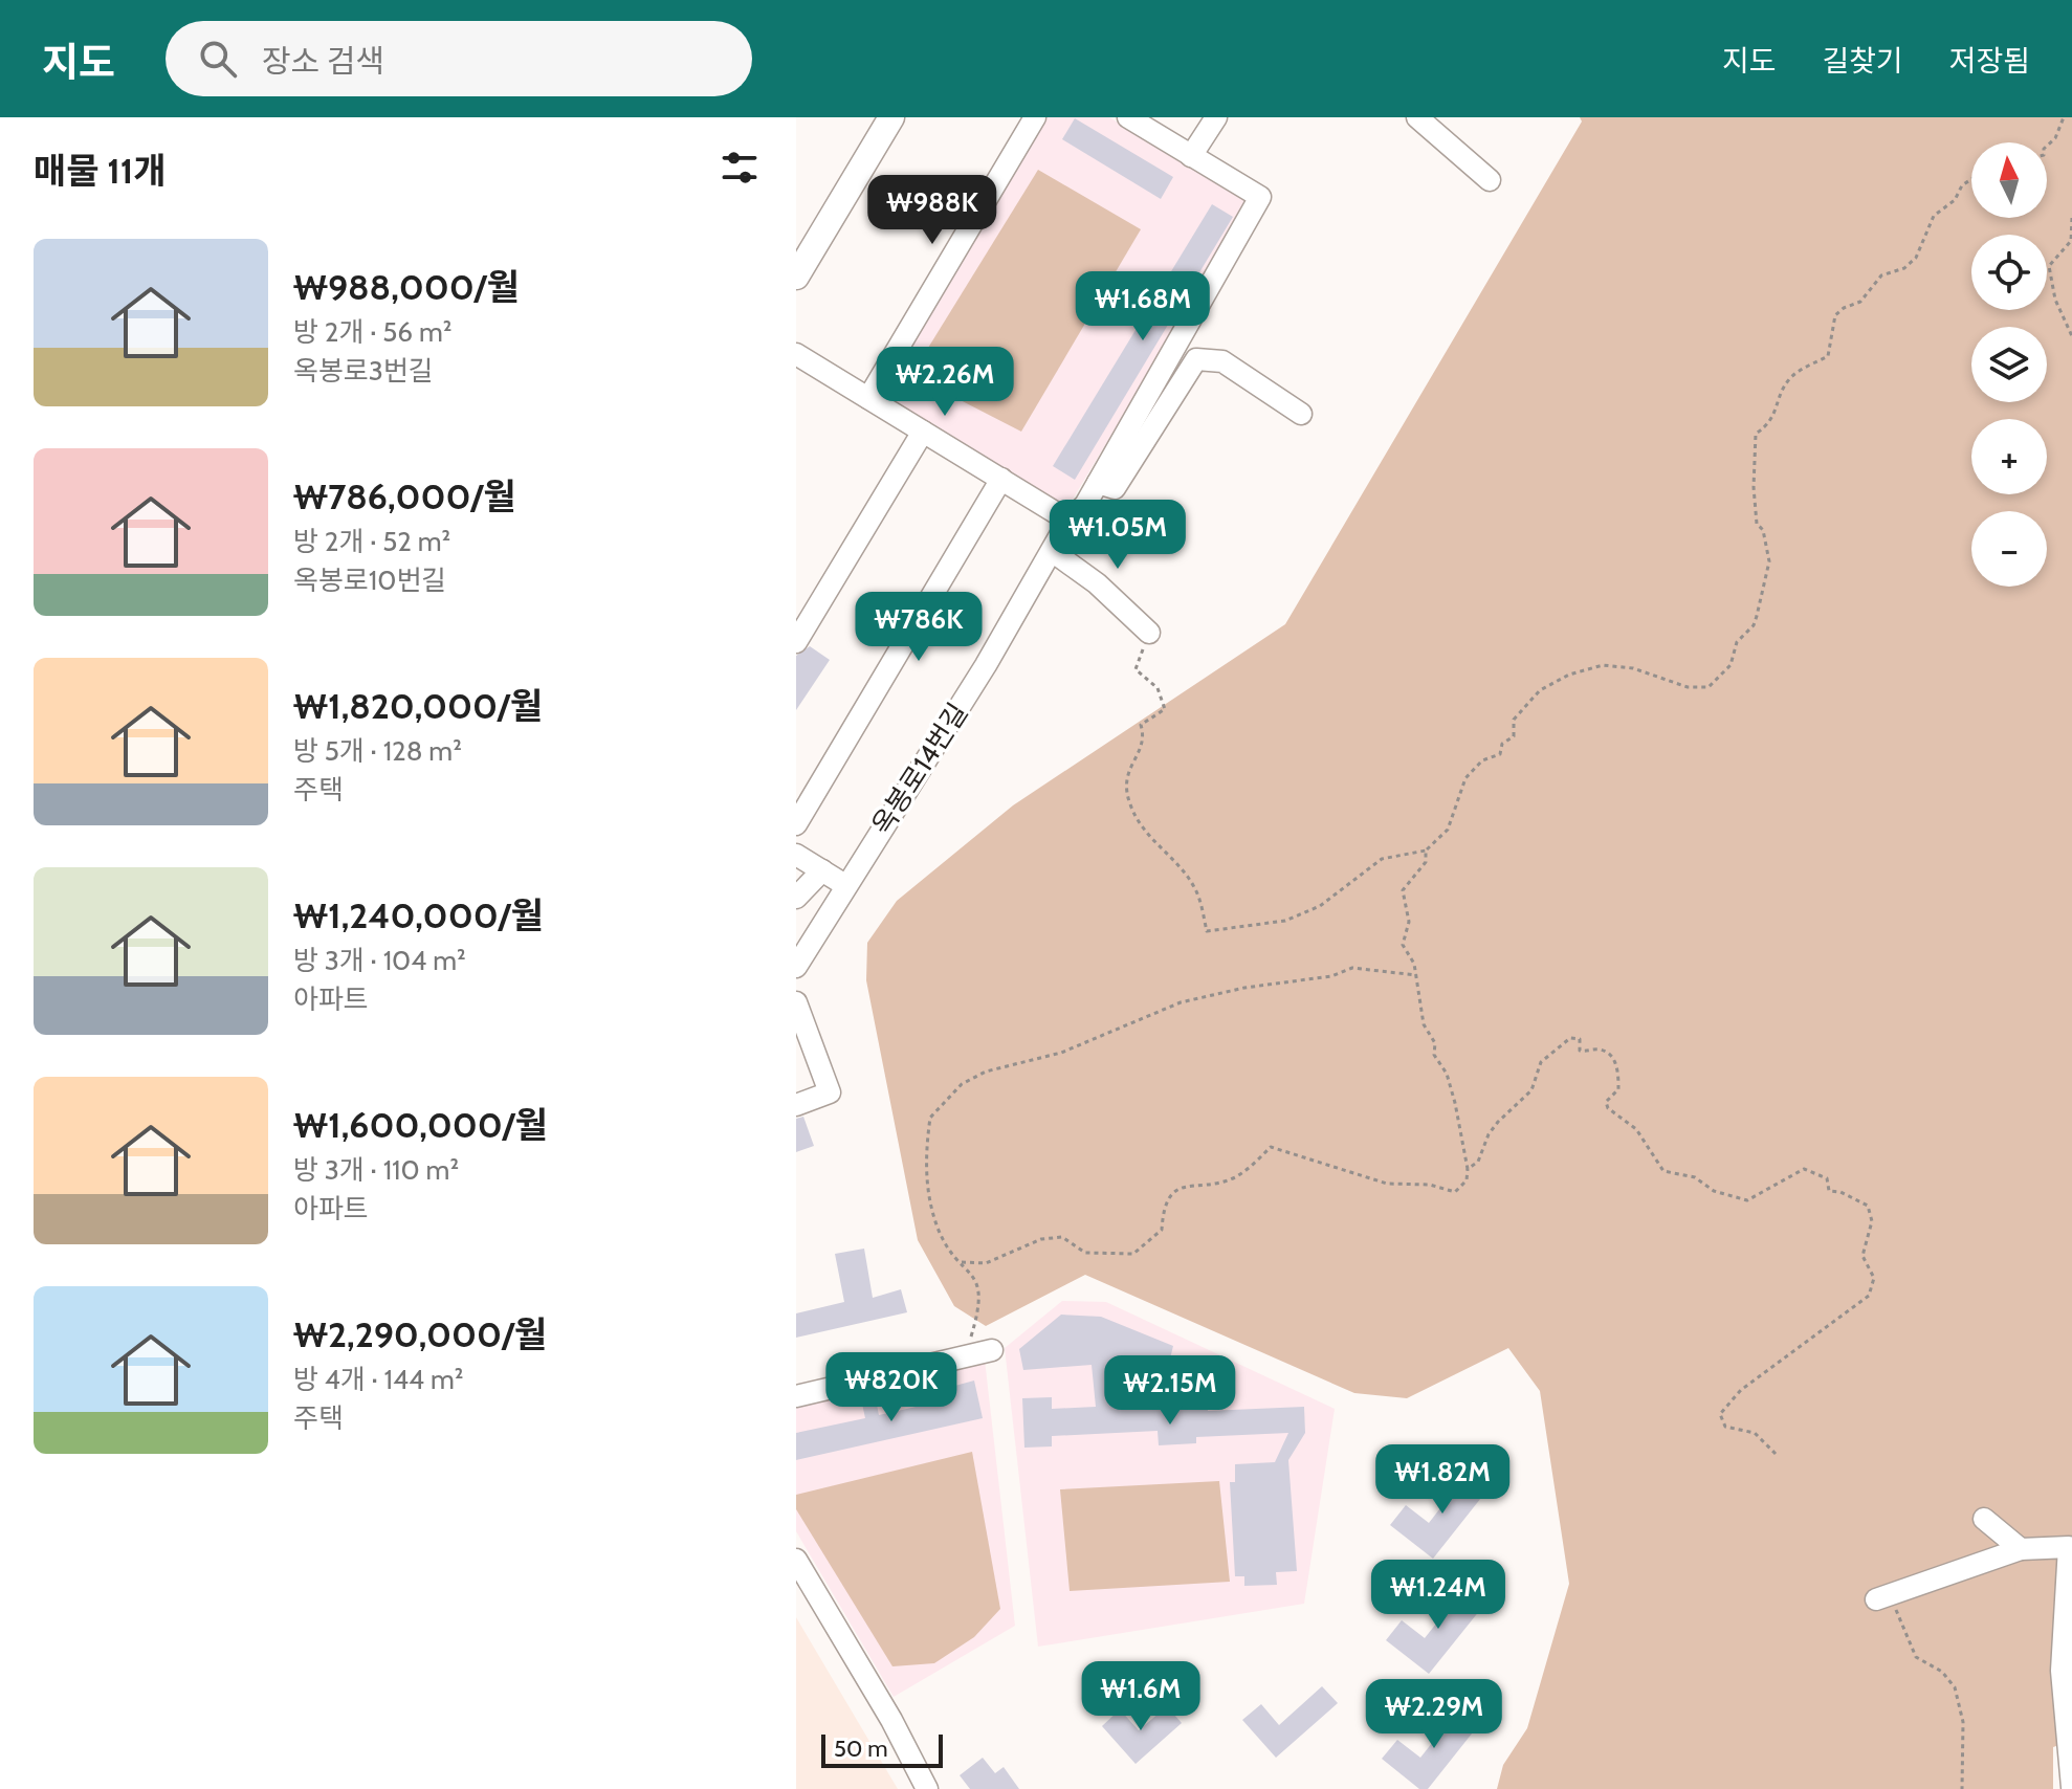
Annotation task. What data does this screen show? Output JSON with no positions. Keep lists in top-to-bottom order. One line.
{"streets":{"street":["옥봉로14번길"]},"scale_bar":"50 m","north":"top","page":{"header":"지도","search":"장소 검색","nav":["지도","길찾기","저장됨"],"heading":"매물 11개","map_buttons":["+","−"],"price":["₩988K","₩1.68M","₩2.26M","₩1.05M","₩786K","₩820K","₩2.15M","₩1.82M","₩1.24M","₩1.6M","₩2.29M"],"list":[{"name":"₩988,000/월","note":"방 2개 · 56 m² · 옥봉로3번길"},{"name":"₩786,000/월","note":"방 2개 · 52 m² · 옥봉로10번길"},{"name":"₩1,820,000/월","note":"방 5개 · 128 m² · 주택"},{"name":"₩1,240,000/월","note":"방 3개 · 104 m² · 아파트"},{"name":"₩1,600,000/월","note":"방 3개 · 110 m² · 아파트"},{"name":"₩2,290,000/월","note":"방 4개 · 144 m² · 주택"}],"scale":"50 m"}}
